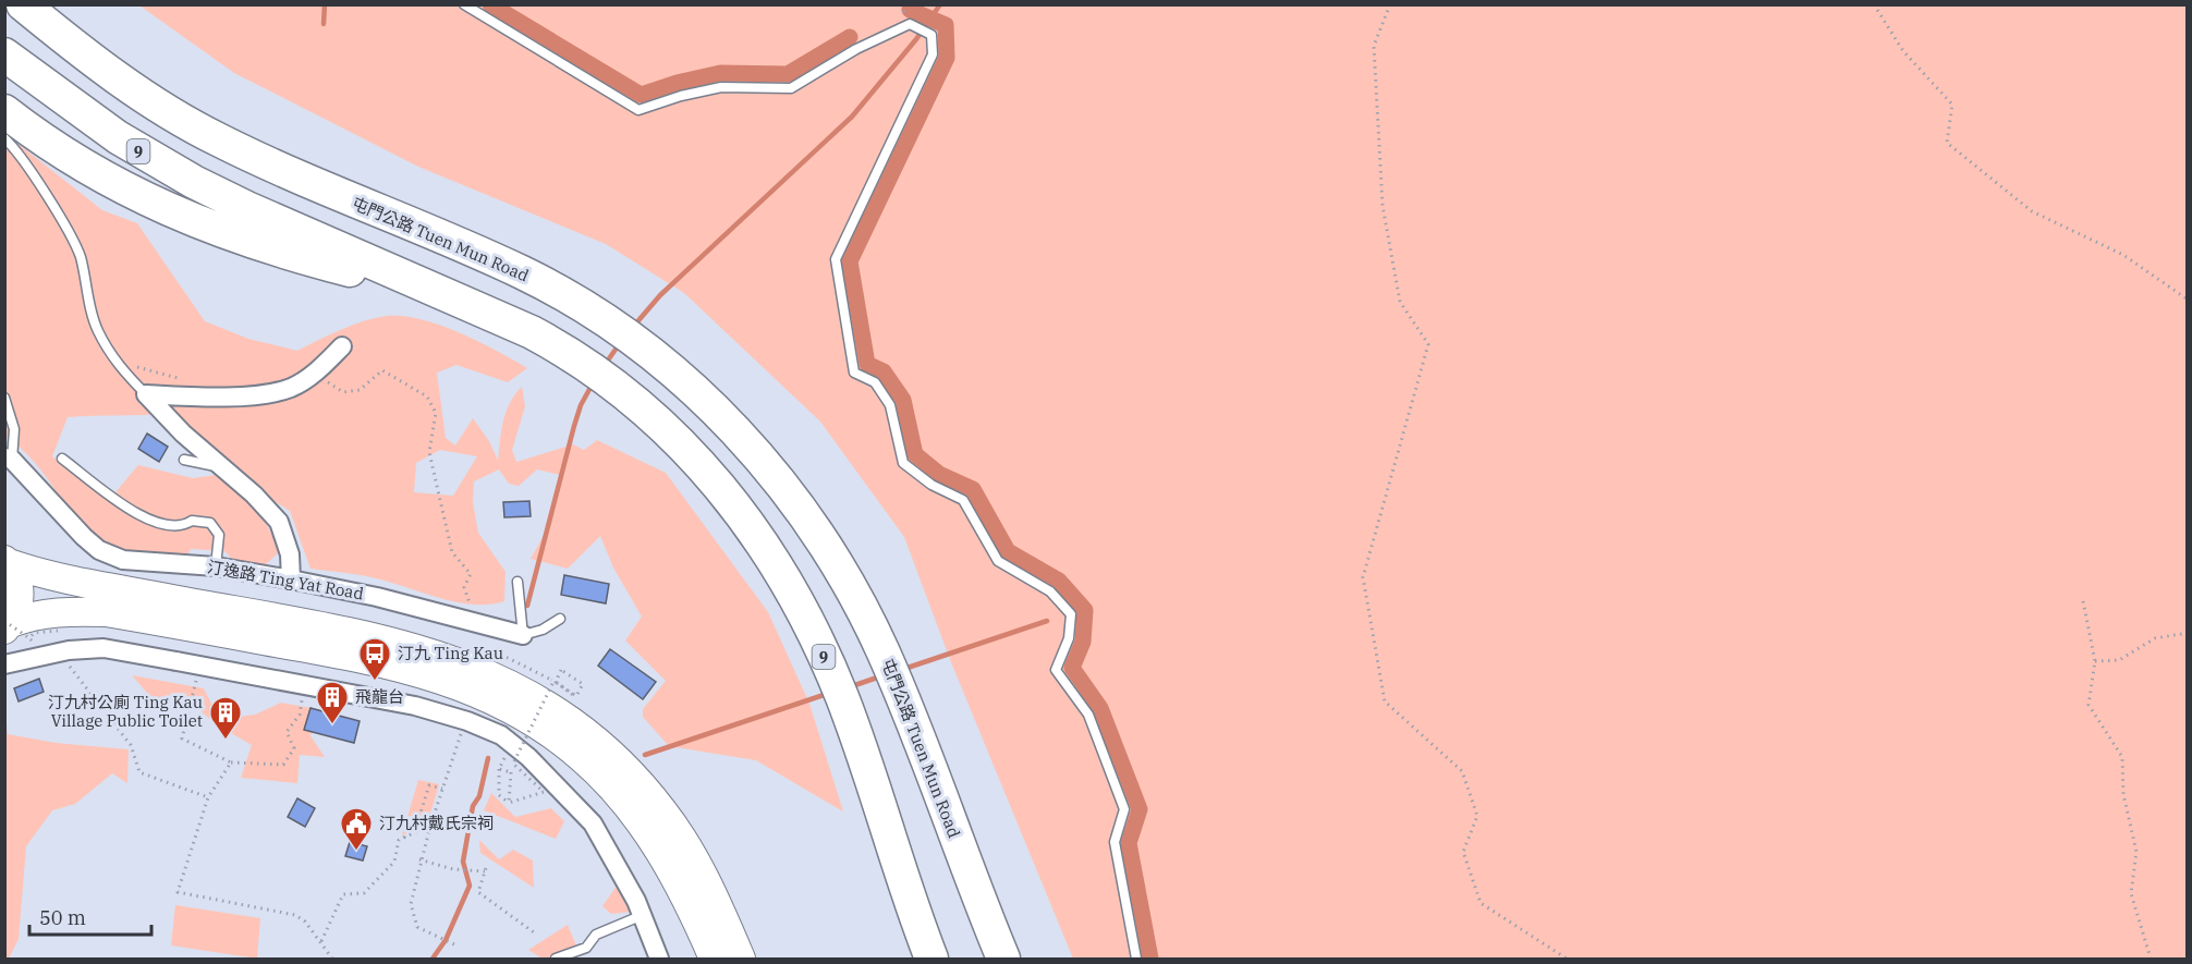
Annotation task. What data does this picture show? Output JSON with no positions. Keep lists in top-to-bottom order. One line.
{"streets":{"highway":["9","屯門公路 Tuen Mun Road"],"street":["汀逸路 Ting Yat Road"]},"places":{"bus stop":["汀九 Ting Kau"],"building":["飛龍台","汀九村公廁 Ting Kau Village Public Toilet"],"public building":["汀九村戴氏宗祠"]},"scale_bar":"50 m"}
